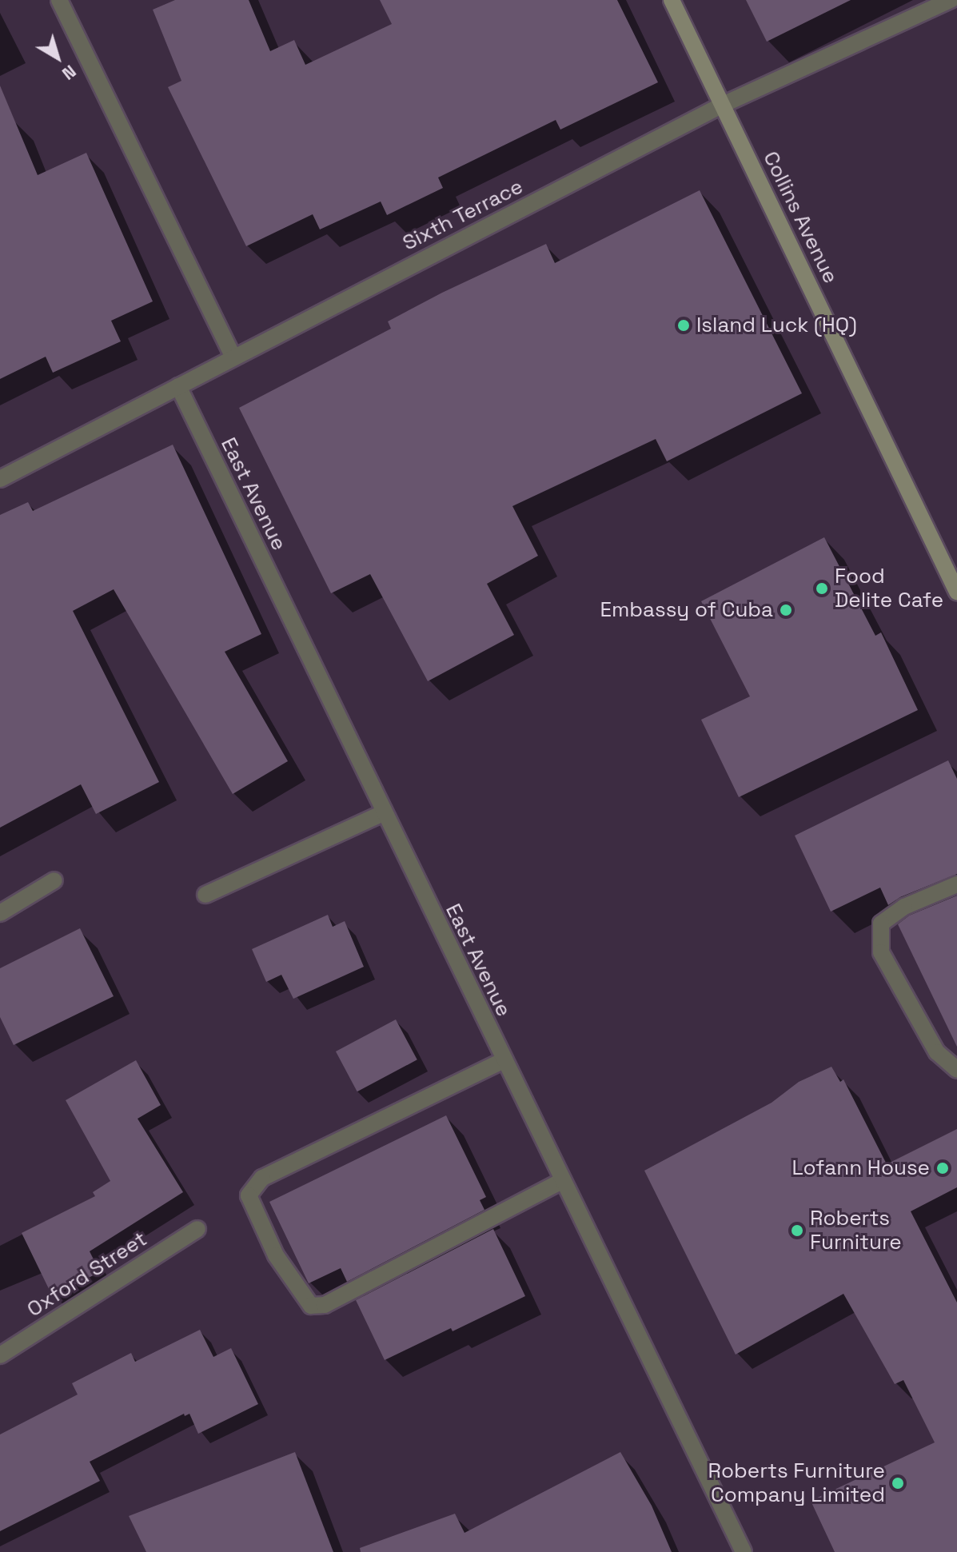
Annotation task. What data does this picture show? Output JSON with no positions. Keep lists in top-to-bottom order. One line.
{"streets":{"street":["Sixth Terrace","Collins Avenue","East Avenue","Oxford Street"]},"crossings":[["Sixth Terrace","Collins Avenue"],["Sixth Terrace","East Avenue"]],"places":["Island Luck (HQ)","Food Delite Cafe","Embassy of Cuba","Lofann House","Roberts Furniture","Roberts Furniture Company Limited"],"north":"bottom right"}
